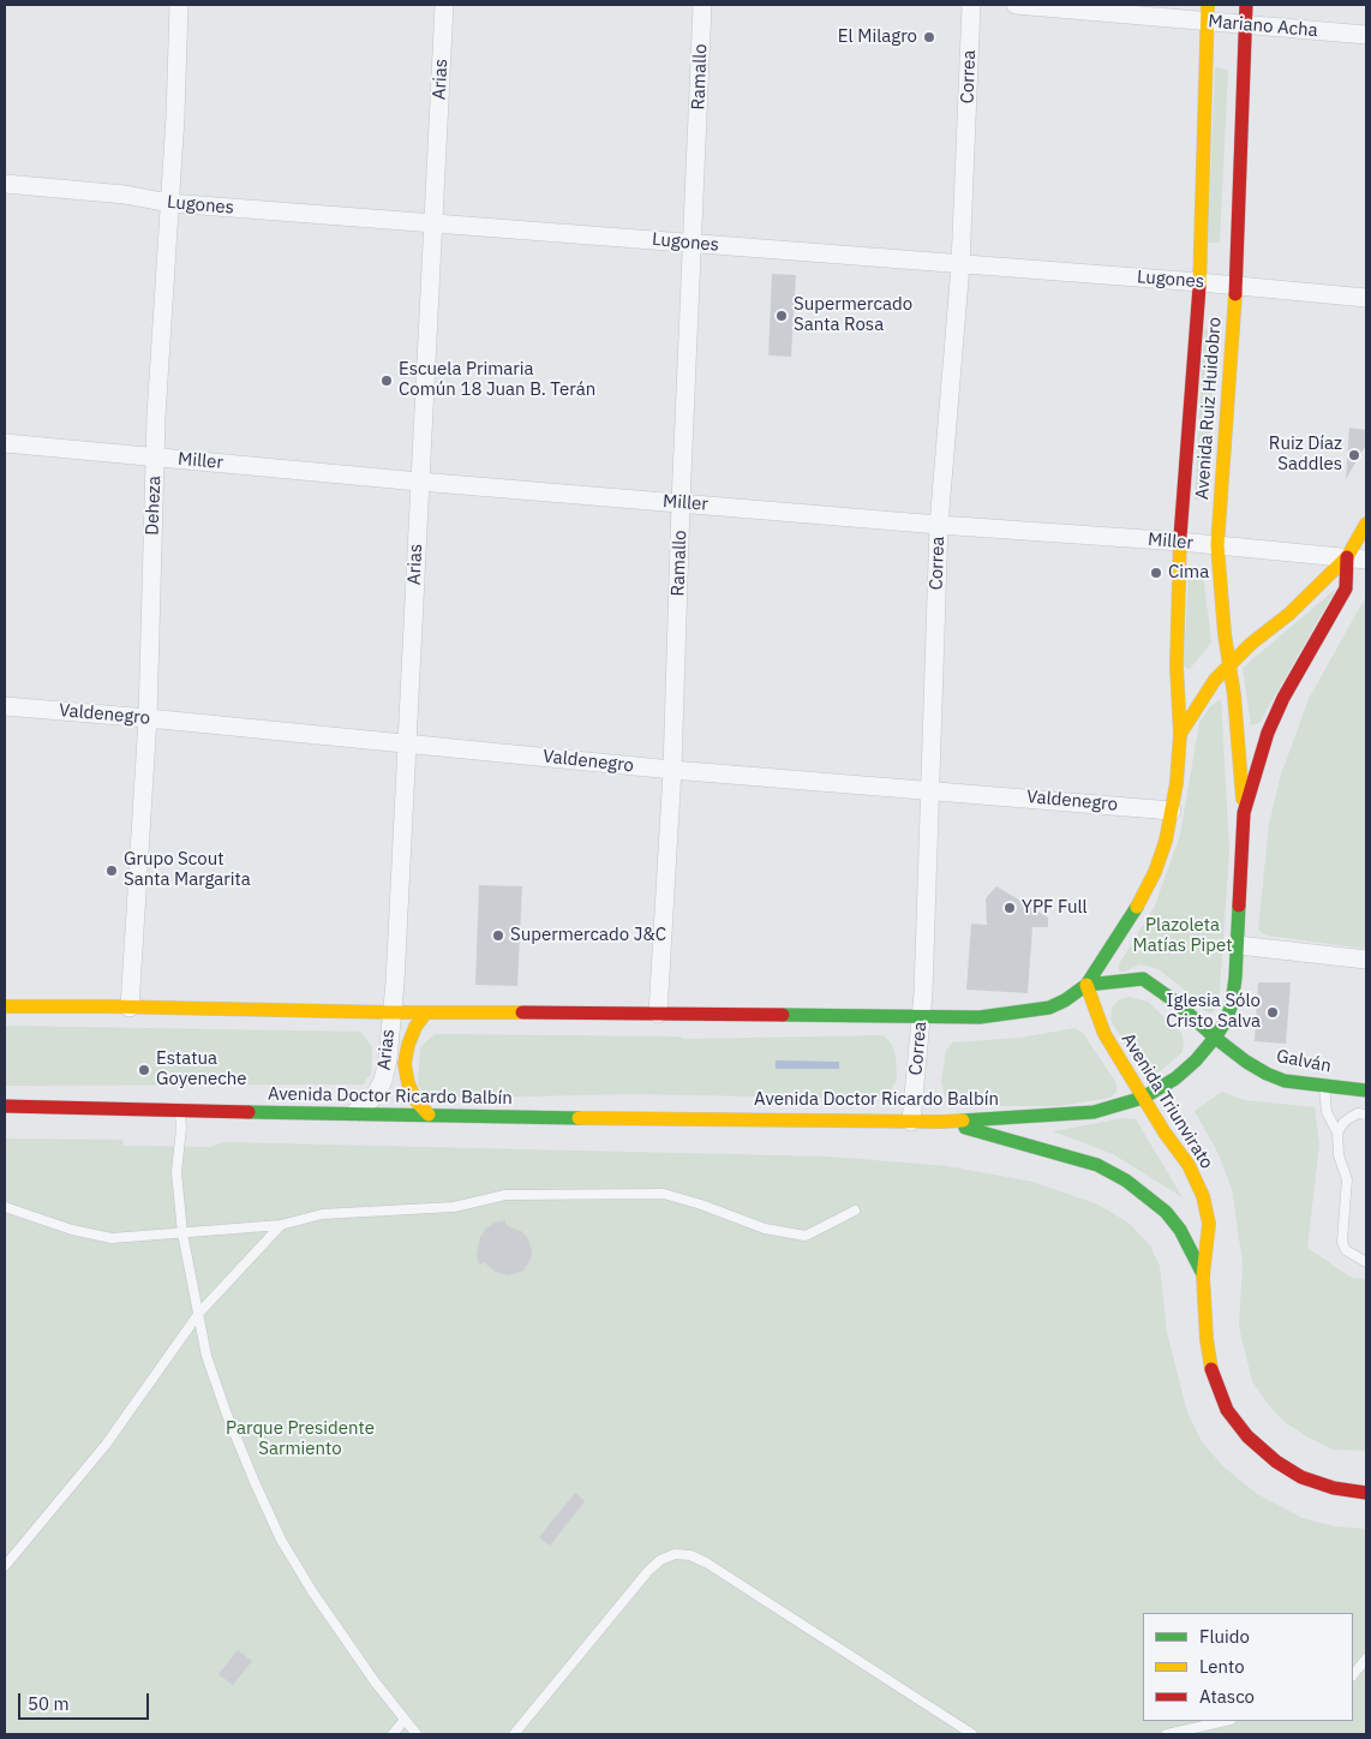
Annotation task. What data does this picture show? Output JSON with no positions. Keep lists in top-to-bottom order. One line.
{"streets":{"main road":["Avenida Ruiz Huidobro","Galván","Avenida Doctor Ricardo Balbín","Avenida Triunvirato"],"street":["Mariano Acha","Ramallo","Correa","Arias","Lugones","Miller","Deheza","Valdenegro"]},"crossings":[["Mariano Acha","Avenida Ruiz Huidobro"],["Ramallo","Lugones"],["Ramallo","Miller"],["Ramallo","Valdenegro"],["Correa","Lugones"],["Correa","Miller"],["Correa","Valdenegro"],["Correa","Avenida Doctor Ricardo Balbín"],["Arias","Lugones"],["Arias","Miller"],["Arias","Valdenegro"],["Arias","Avenida Doctor Ricardo Balbín"],["Lugones","Avenida Ruiz Huidobro"],["Lugones","Deheza"],["Avenida Ruiz Huidobro","Miller"],["Avenida Ruiz Huidobro","Valdenegro"],["Avenida Ruiz Huidobro","Avenida Doctor Ricardo Balbín"],["Miller","Deheza"],["Miller","Avenida Doctor Ricardo Balbín"],["Deheza","Valdenegro"],["Galván","Avenida Doctor Ricardo Balbín"],["Galván","Avenida Triunvirato"],["Avenida Doctor Ricardo Balbín","Avenida Triunvirato"]],"parks":["Plazoleta Matías Pipet","Parque Presidente Sarmiento"],"places":["El Milagro","Supermercado Santa Rosa","Escuela Primaria Común 18 Juan B. Terán","Ruiz Díaz Saddles","Cima","Grupo Scout Santa Margarita","YPF Full","Supermercado J&C","Iglesia Sólo Cristo Salva","Estatua Goyeneche"],"legend":["Fluido","Lento","Atasco"],"scale_bar":"50 m"}
